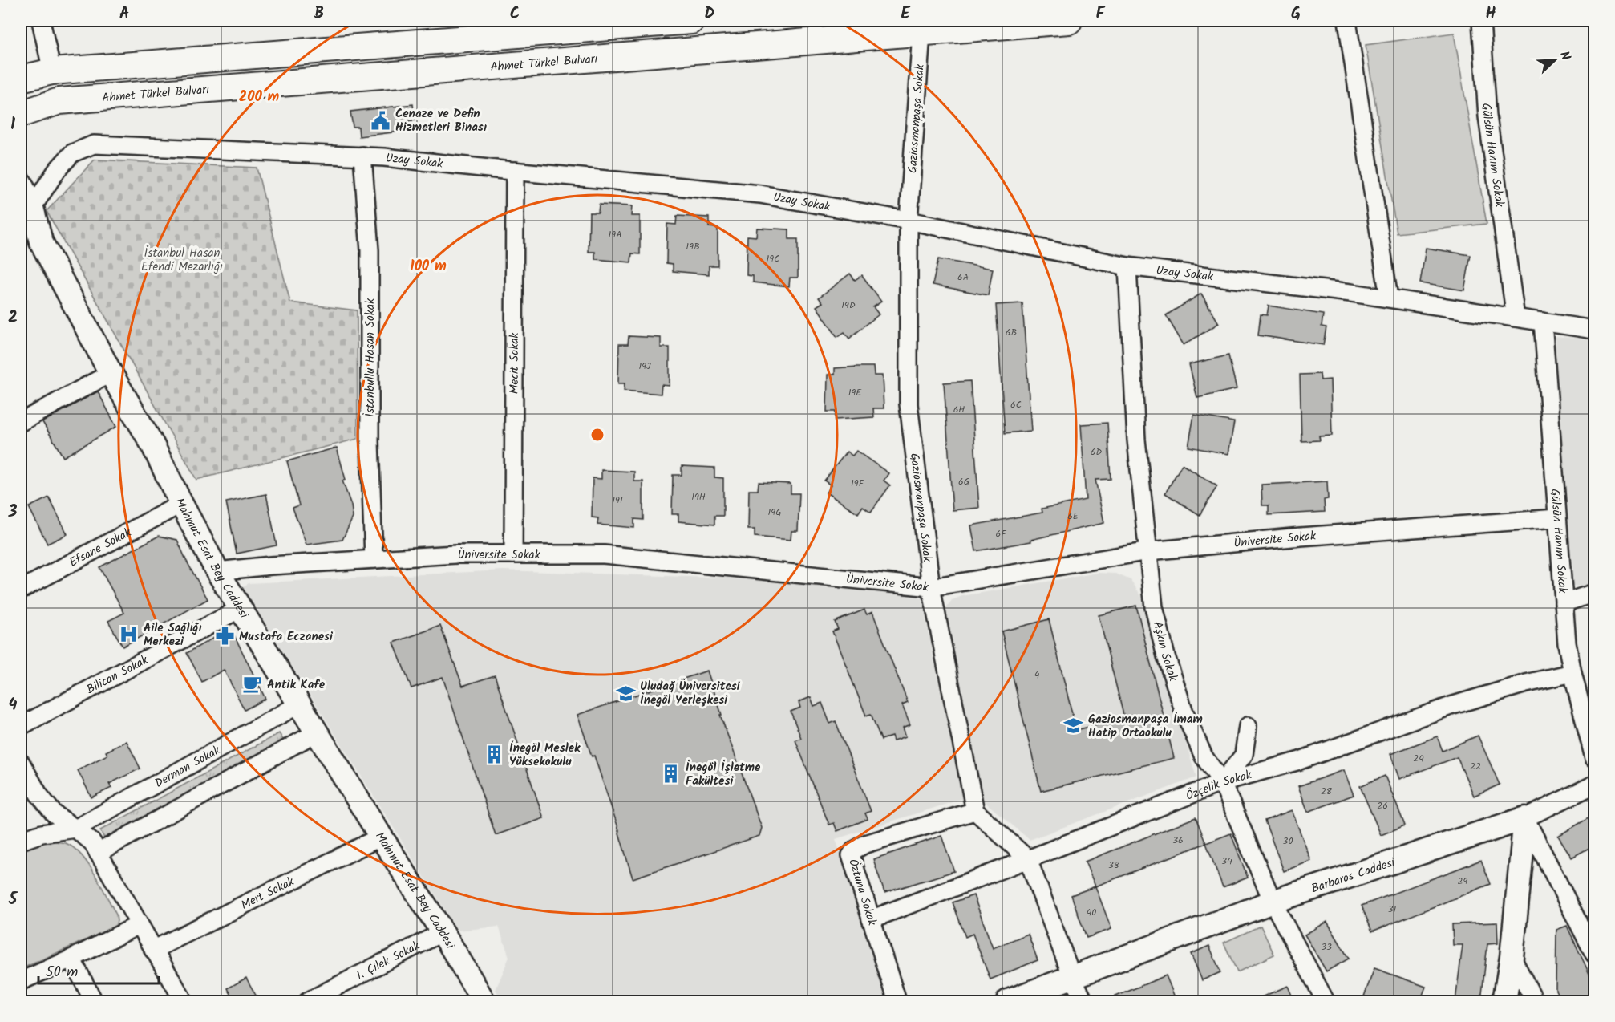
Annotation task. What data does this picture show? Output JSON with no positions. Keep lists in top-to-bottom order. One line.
{"streets":{"main road":["Ahmet Türkel Bulvarı","Mahmut Esat Bey Caddesi","Barbaros Caddesi"],"street":["Gaziosmanpaşa Sokak","Gülsün Hanım Sokak","Uzay Sokak","İstanbullu Hasan Sokak","Mecit Sokak","Üniversite Sokak","Efsane Sokak","Aşkın Sokak","Bilican Sokak","Derman Sokak","Özçelik Sokak","Öztuna Sokak","Mert Sokak","1. Çilek Sokak"]},"crossings":[["Ahmet Türkel Bulvarı","Gaziosmanpaşa Sokak"],["Gaziosmanpaşa Sokak","Uzay Sokak"],["Gaziosmanpaşa Sokak","Üniversite Sokak"],["Gaziosmanpaşa Sokak","Öztuna Sokak"],["Gülsün Hanım Sokak","Uzay Sokak"],["Gülsün Hanım Sokak","Üniversite Sokak"],["Gülsün Hanım Sokak","Özçelik Sokak"],["Uzay Sokak","İstanbullu Hasan Sokak"],["Uzay Sokak","Mecit Sokak"],["Uzay Sokak","Mahmut Esat Bey Caddesi"],["Uzay Sokak","Aşkın Sokak"],["İstanbullu Hasan Sokak","Üniversite Sokak"],["Mecit Sokak","Üniversite Sokak"],["Üniversite Sokak","Mahmut Esat Bey Caddesi"],["Üniversite Sokak","Aşkın Sokak"],["Efsane Sokak","Mahmut Esat Bey Caddesi"],["Mahmut Esat Bey Caddesi","Bilican Sokak"],["Mahmut Esat Bey Caddesi","Derman Sokak"],["Mahmut Esat Bey Caddesi","Mert Sokak"],["Mahmut Esat Bey Caddesi","1. Çilek Sokak"],["Aşkın Sokak","Özçelik Sokak"],["Aşkın Sokak","Barbaros Caddesi"],["Özçelik Sokak","Öztuna Sokak"]],"parks":["İstanbul Hasan Efendi Mezarlığı"],"places":{"public building":["Cenaze ve Defin Hizmetleri Binası"],"hospital":["Aile Sağlığı Merkezi"],"pharmacy":["Mustafa Eczanesi"],"cafe":["Antik Kafe"],"school or university":["Uludağ Üniversitesi İnegöl Yerleşkesi","Gaziosmanpaşa İmam Hatip Ortaokulu"],"building":["İnegöl Meslek Yüksekokulu","İnegöl İşletme Fakültesi"]},"house_numbers":["19A","19B","19C","6A","19D","6B","19J","19E","6C","6H","6D","6G","19F","19H","19I","19G","6E","6F","4","24","22","28","26","36","30","34","38","29","31","40","33"],"scale_bar":"50 m","north":"top right","grid":{"columns":["A","B","C","D","E","F","G","H"],"rows":["1","2","3","4","5"]},"rings":["200 m","100 m"]}
